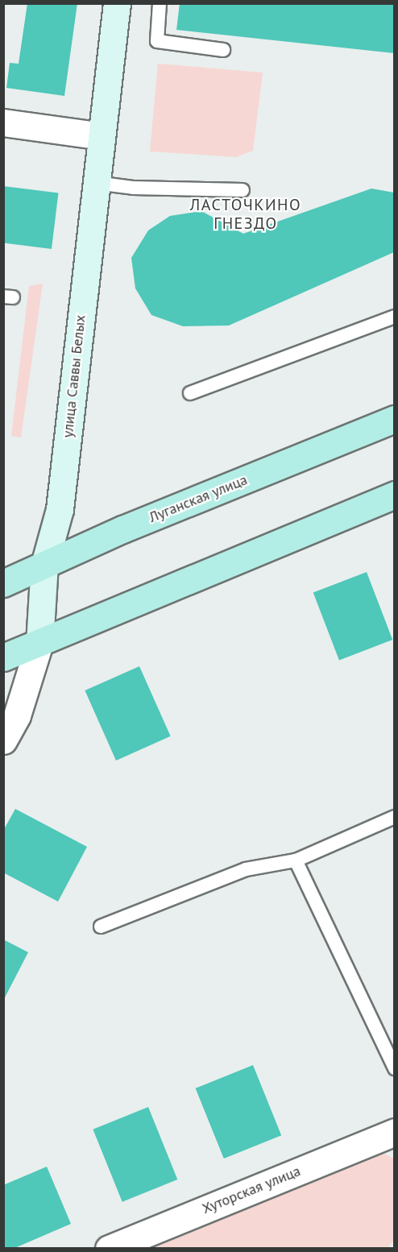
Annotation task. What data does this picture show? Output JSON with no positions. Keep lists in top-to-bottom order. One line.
{"streets":{"main road":["Луганская улица"],"street":["улица Саввы Белых","Хуторская улица"]},"crossings":[["улица Саввы Белых","Луганская улица"]],"districts":["ЛАСТОЧКИНО ГНЕЗДО"]}
